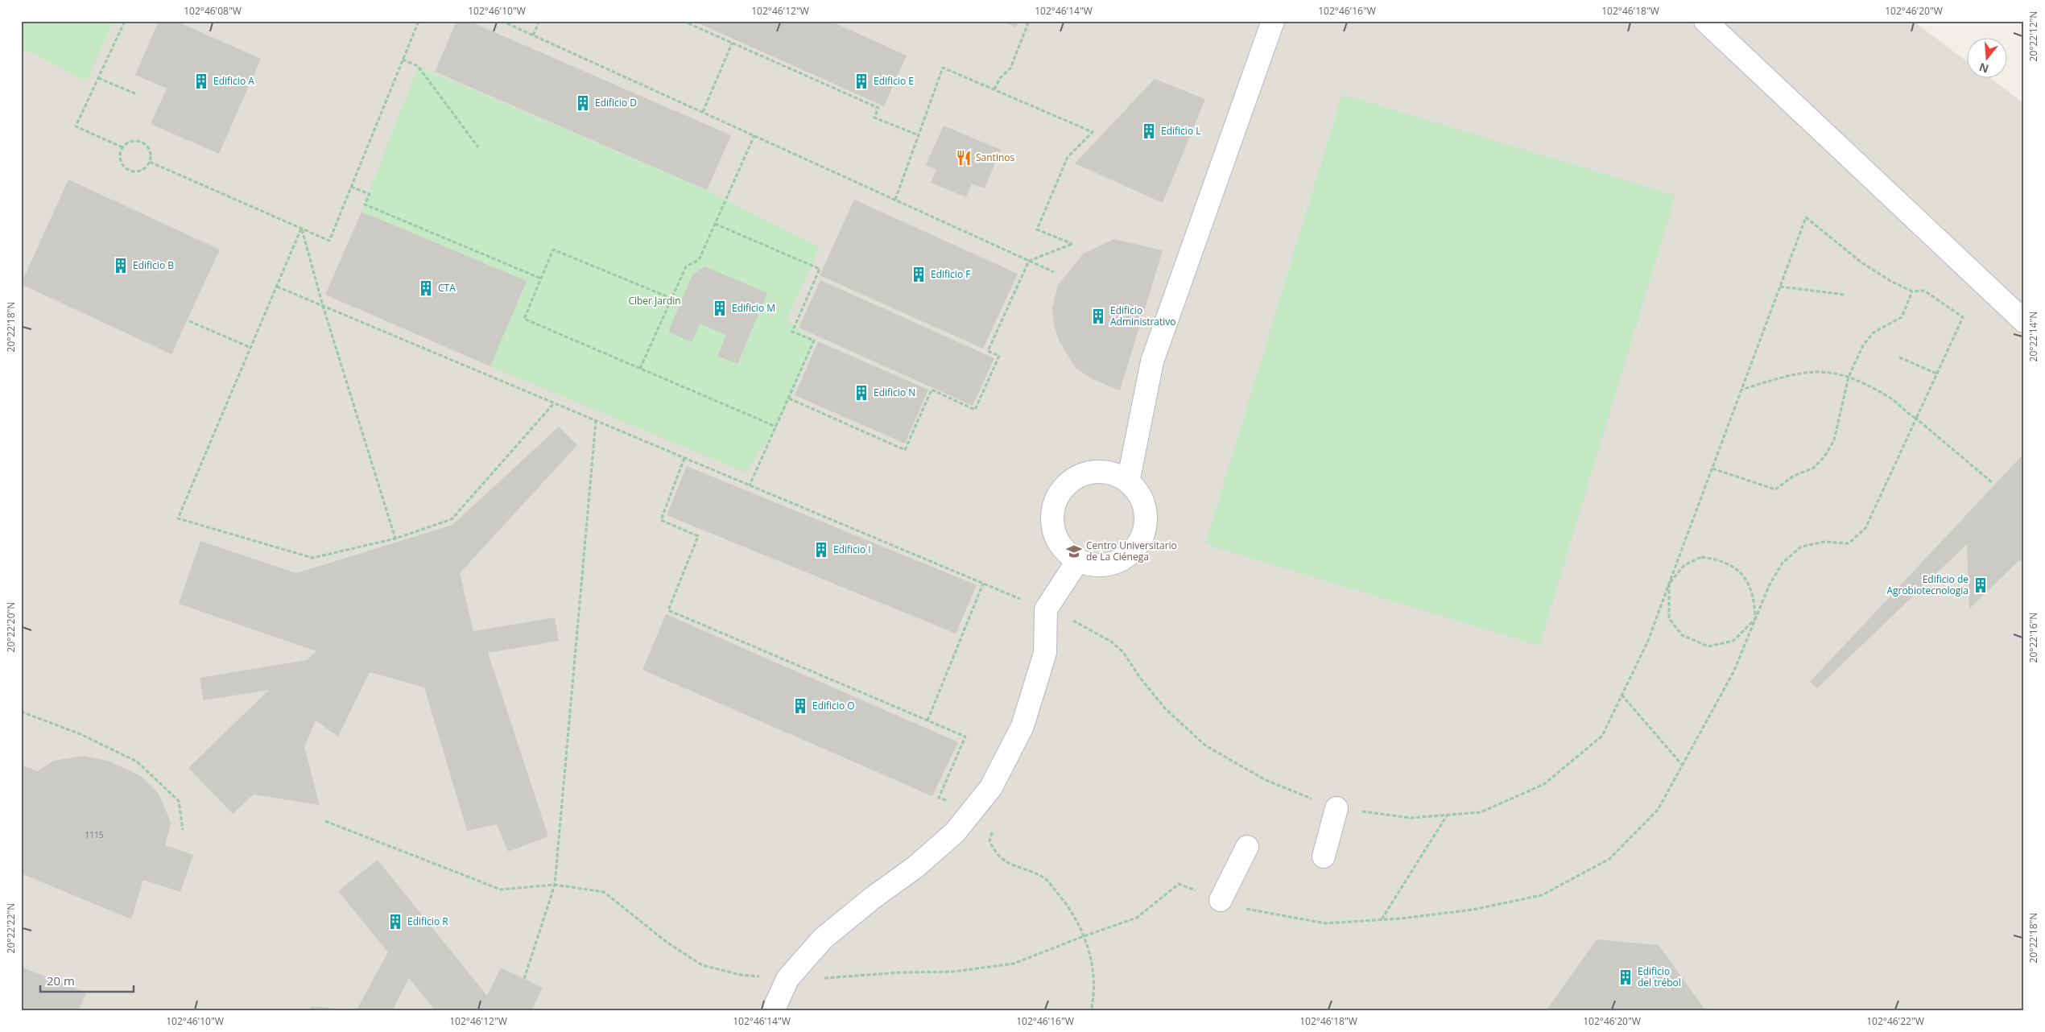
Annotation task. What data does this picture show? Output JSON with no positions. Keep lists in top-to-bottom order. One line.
{"parks":["Ciber Jardin"],"places":{"building":["Edificio A","Edificio E","Edificio D","Edificio L","Edificio B","Edificio F","CTA","Edificio M","Edificio Administrativo","Edificio N","Edificio I","Edificio de Agrobiotecnologia","Edificio O","Edificio R","Edificio del trébol"],"restaurant":["Santinos"],"school or university":["Centro Universitario de La Ciénega"]},"house_numbers":["1115"],"scale_bar":"20 m","north":"bottom","coordinates":["102°46'08\"W","102°46'10\"W","102°46'12\"W","102°46'14\"W","102°46'16\"W","102°46'18\"W","102°46'20\"W","20°22'12\"N","20°22'18\"N","20°22'14\"N","20°22'20\"N","20°22'16\"N","20°22'22\"N","102°46'22\"W"]}
